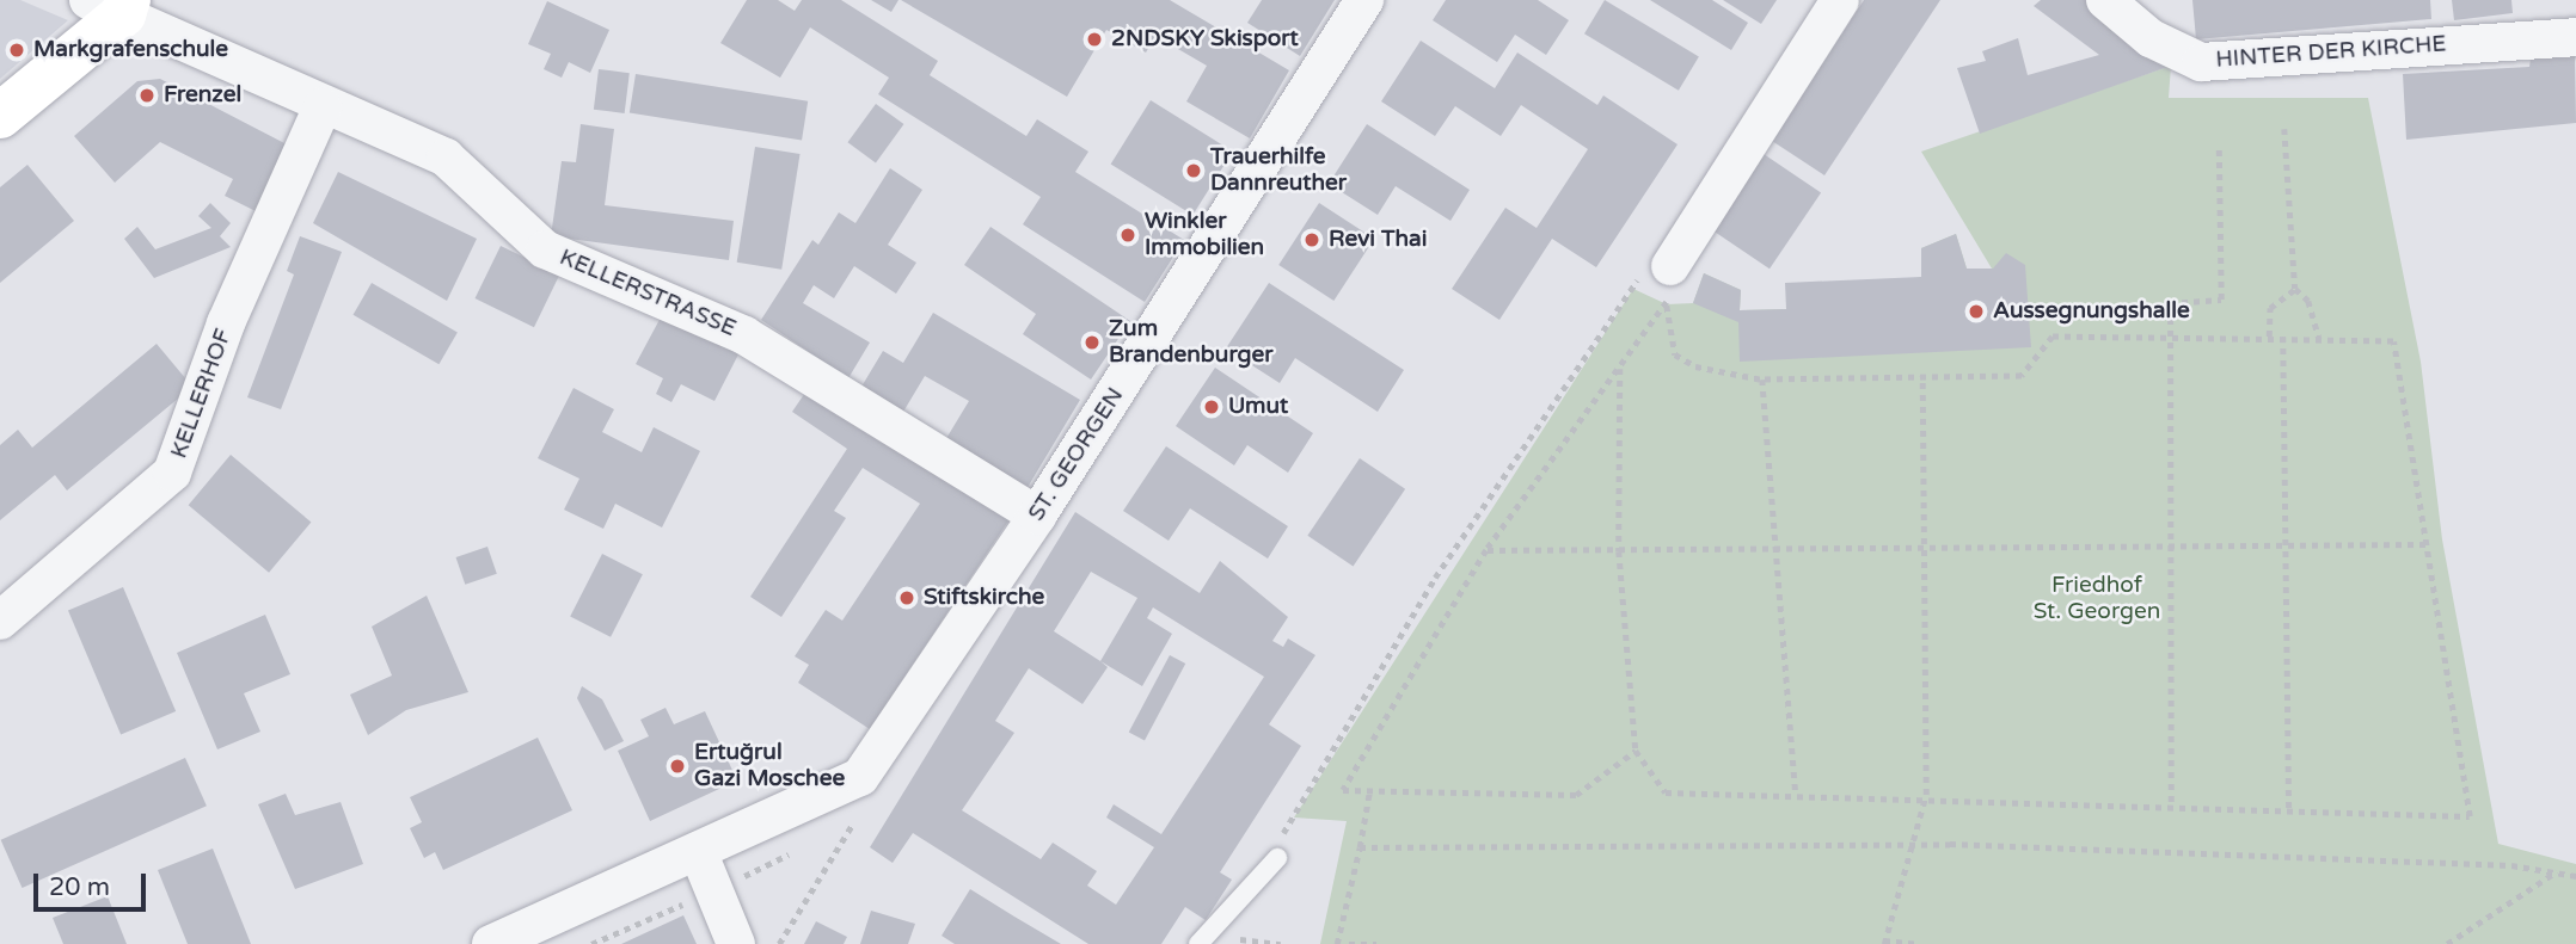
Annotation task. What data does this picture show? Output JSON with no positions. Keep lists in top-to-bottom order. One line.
{"streets":{"street":["HINTER DER KIRCHE","KELLERSTRASSE","KELLERHOF","ST. GEORGEN"]},"crossings":[["KELLERSTRASSE","KELLERHOF"],["KELLERSTRASSE","ST. GEORGEN"]],"parks":["Friedhof St. Georgen"],"places":["2NDSKY Skisport","Markgrafenschule","Frenzel","Trauerhilfe Dannreuther","Winkler Immobilien","Revi Thai","Aussegnungshalle","Zum Brandenburger","Umut","Stiftskirche","Ertuğrul Gazi Moschee"],"scale_bar":"20 m"}
